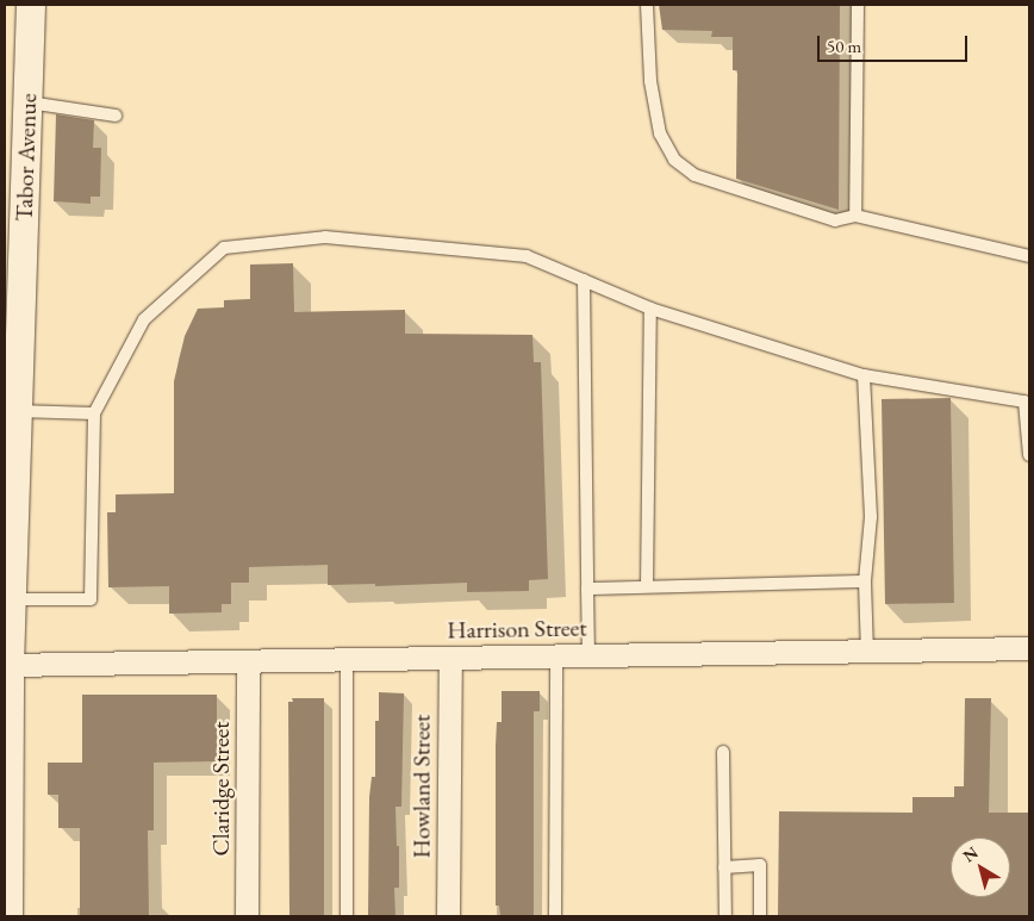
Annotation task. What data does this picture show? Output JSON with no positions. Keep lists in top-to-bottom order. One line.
{"streets":{"street":["Tabor Avenue","Harrison Street","Howland Street","Claridge Street"]},"crossings":[["Tabor Avenue","Harrison Street"],["Harrison Street","Howland Street"],["Harrison Street","Claridge Street"]],"scale_bar":"50 m","north":"top left"}
